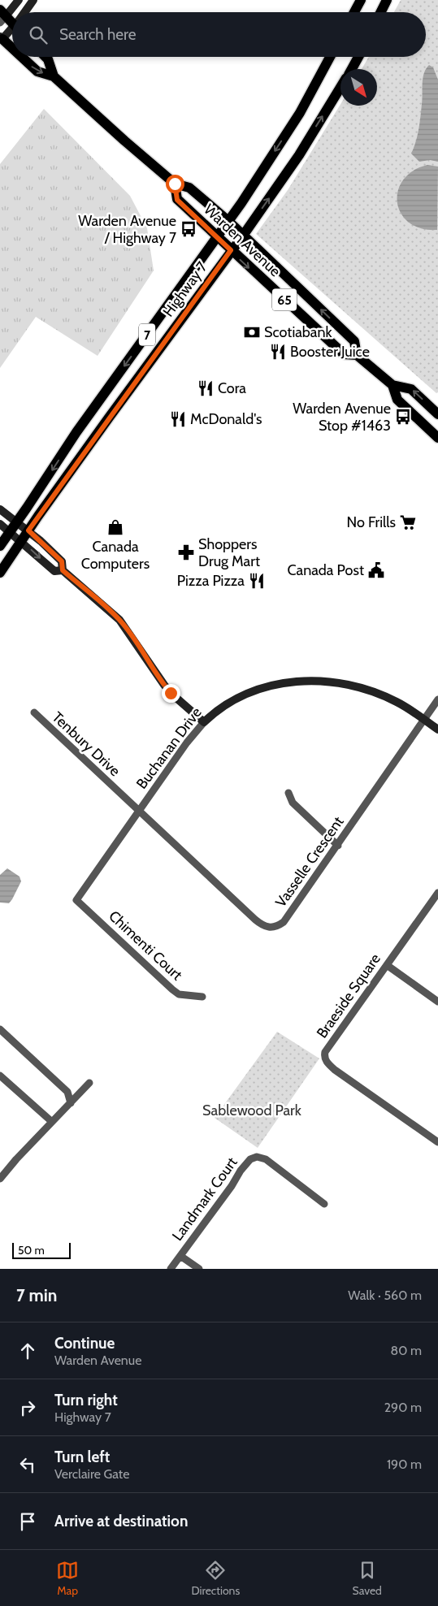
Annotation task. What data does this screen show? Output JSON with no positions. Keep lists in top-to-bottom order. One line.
{"streets":{"main road":["Warden Avenue","Highway 7","65","7"],"street":["Tenbury Drive","Buchanan Drive","Vasselle Crescent","Chimenti Court","Braeside Square","Landmark Court"]},"crossings":[["Warden Avenue","Highway 7"],["Tenbury Drive","Buchanan Drive"],["Tenbury Drive","Vasselle Crescent"],["Buchanan Drive","Vasselle Crescent"],["Buchanan Drive","Chimenti Court"]],"parks":["Sablewood Park"],"places":{"bus stop":["Warden Avenue / Highway 7","Warden Avenue Stop #1463"],"bank":["Scotiabank"],"restaurant":["Booster Juice","Cora","McDonald's","Pizza Pizza"],"supermarket":["No Frills"],"shop":["Canada Computers"],"pharmacy":["Shoppers Drug Mart"],"public building":["Canada Post"]},"scale_bar":"50 m","north":"bottom right","page":{"search":"Search here","scale":"50 m","heading":["7 min","Walk · 560 m"],"list":[["Continue","Warden Avenue","80 m"],["Turn right","Highway 7","290 m"],["Turn left","Verclaire Gate","190 m"],"Arrive at destination"],"nav":["Map","Directions","Saved"]}}
